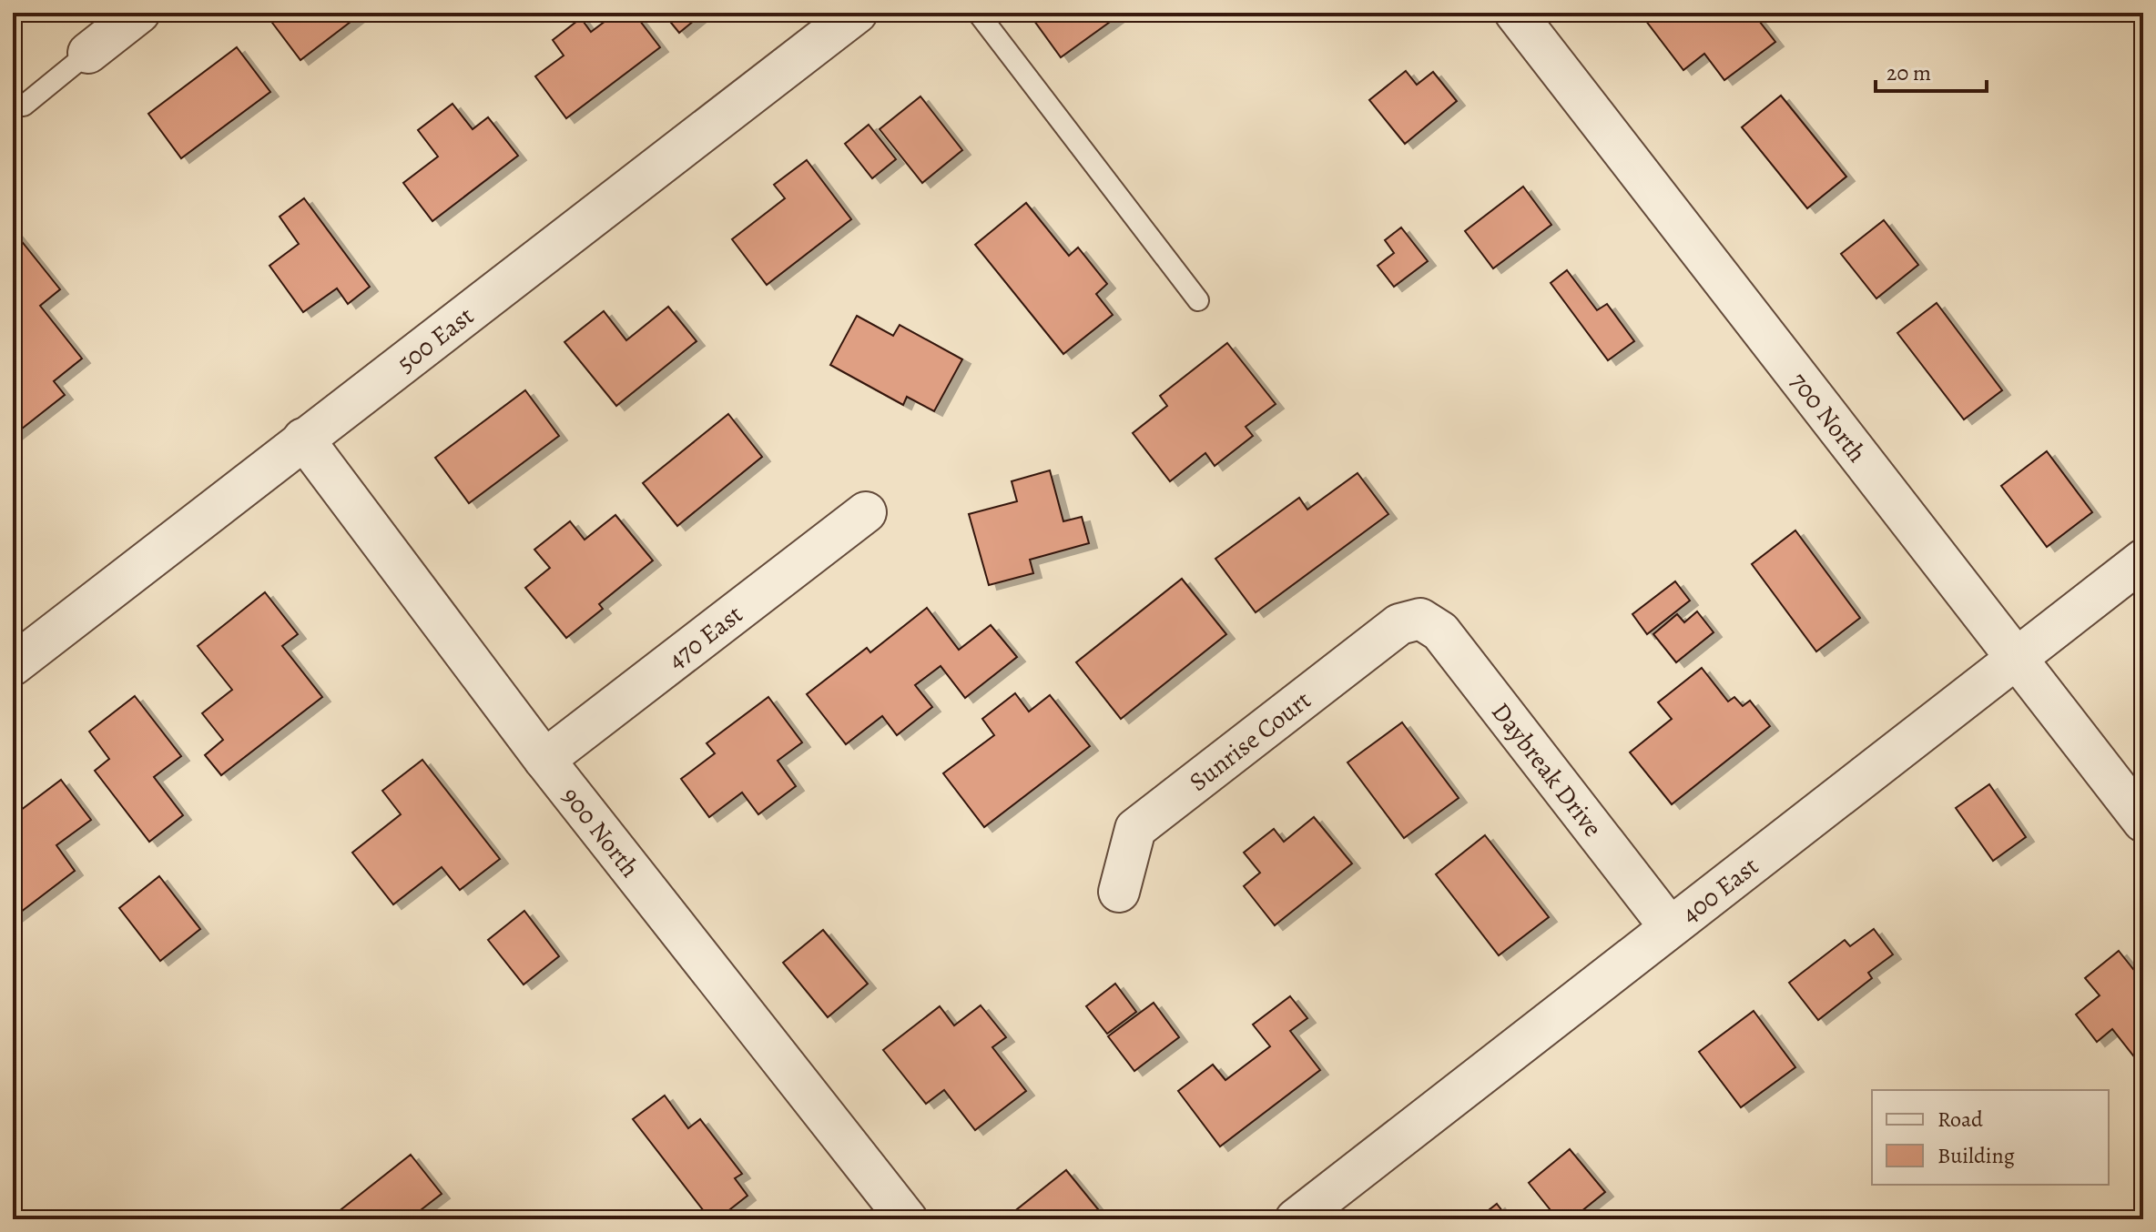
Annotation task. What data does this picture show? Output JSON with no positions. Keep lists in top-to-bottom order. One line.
{"streets":{"street":["500 East","700 North","470 East","Sunrise Court","Daybreak Drive","900 North","400 East"]},"crossings":[["500 East","900 North"],["700 North","400 East"],["470 East","900 North"],["Sunrise Court","Daybreak Drive"],["Daybreak Drive","400 East"]],"legend":["Road","Building"],"scale_bar":"20 m"}
